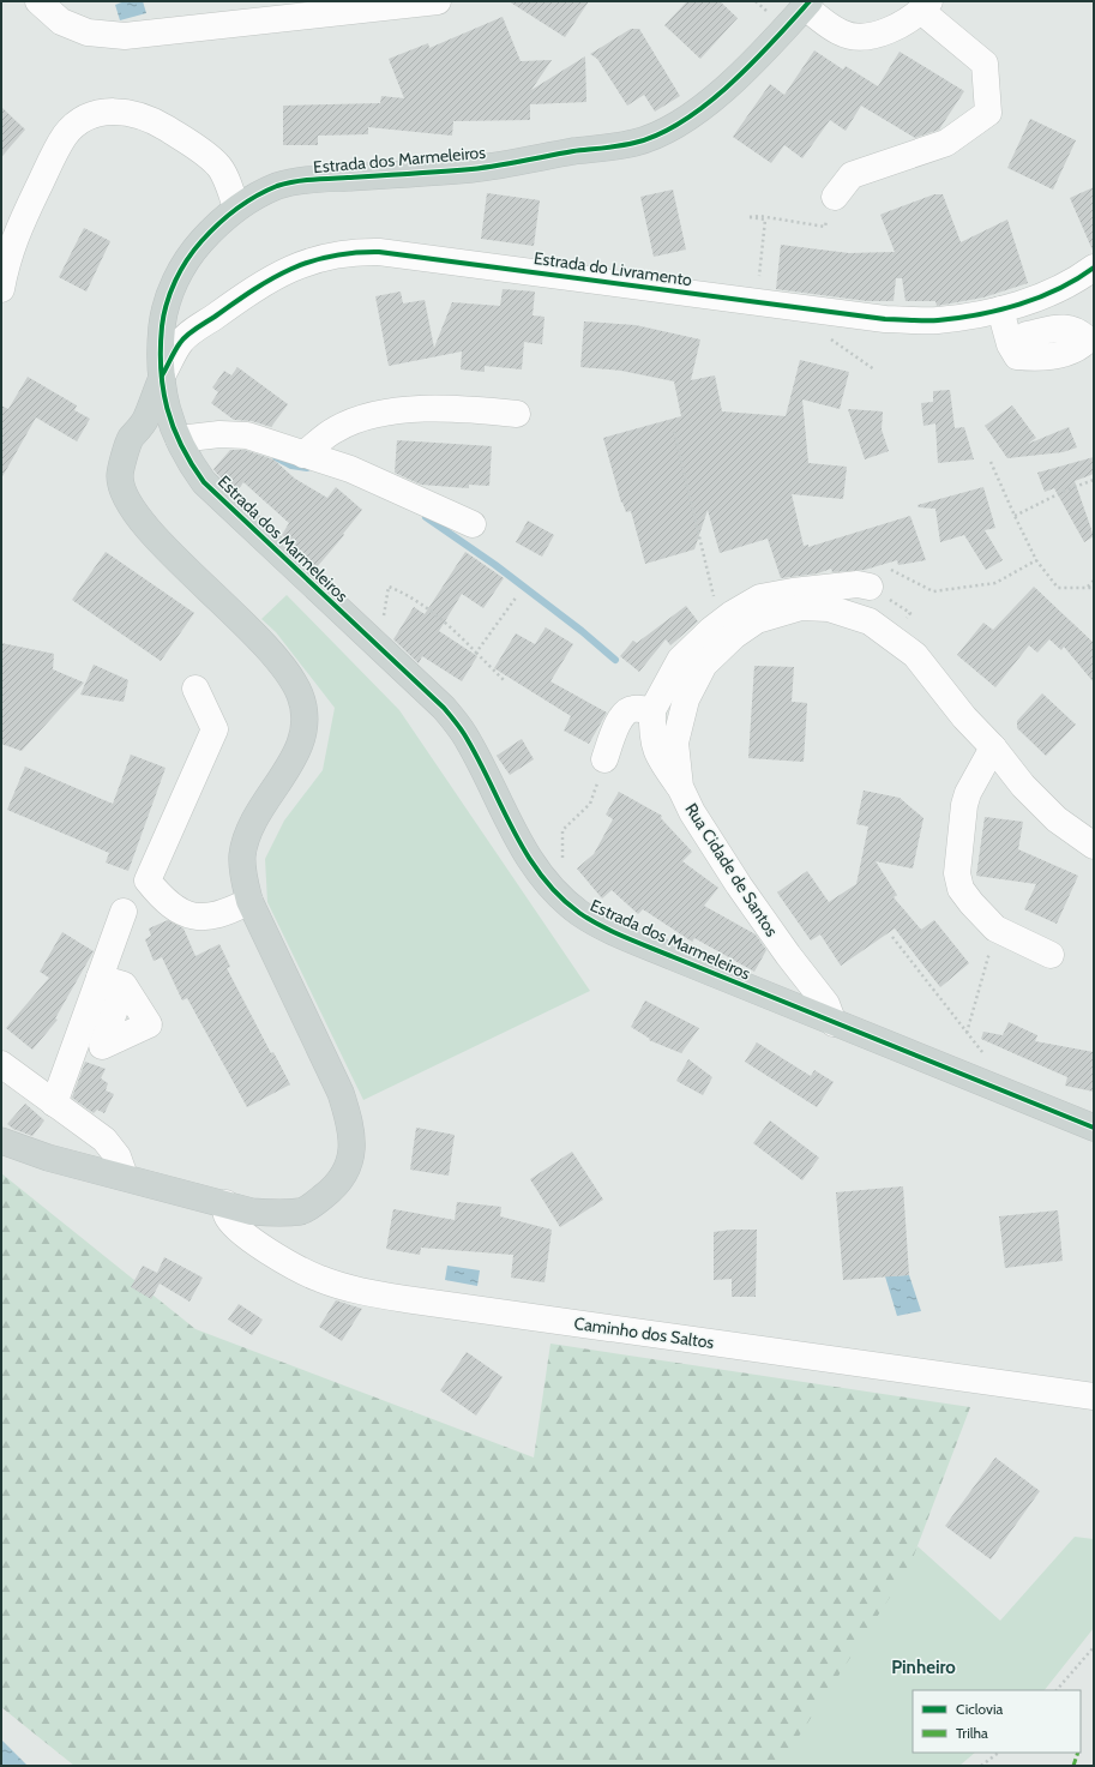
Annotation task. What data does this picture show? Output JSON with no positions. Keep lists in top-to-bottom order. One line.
{"streets":{"main road":["Estrada dos Marmeleiros"],"street":["Estrada do Livramento","Rua Cidade de Santos","Caminho dos Saltos"]},"crossings":[["Estrada dos Marmeleiros","Estrada do Livramento"],["Estrada dos Marmeleiros","Rua Cidade de Santos"]],"districts":["Pinheiro"],"legend":["Ciclovia","Trilha"]}
